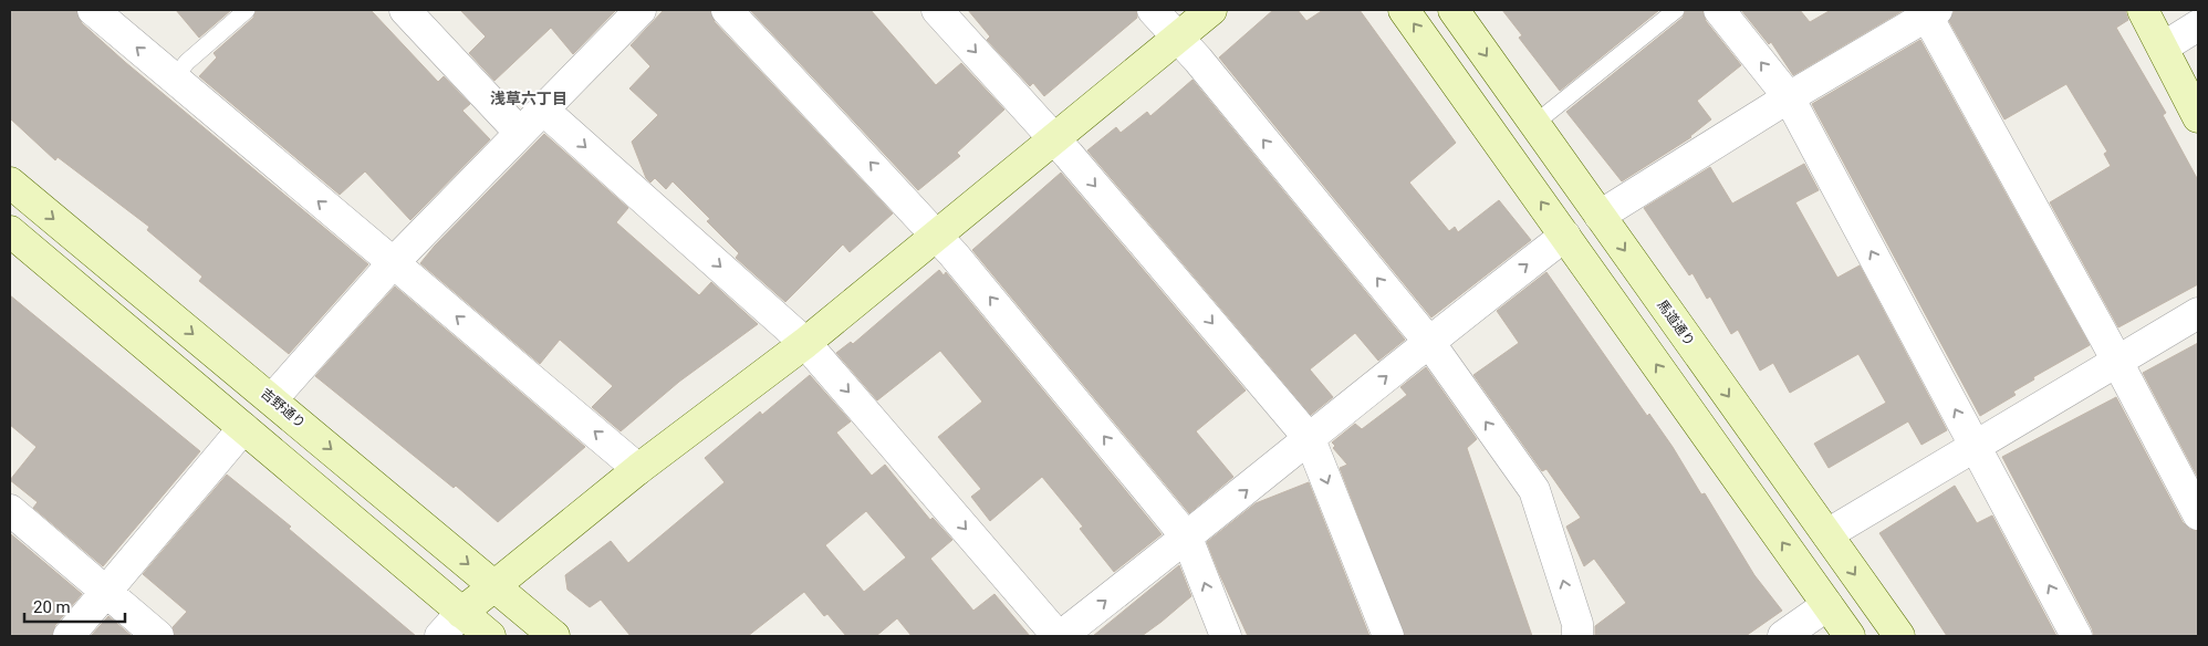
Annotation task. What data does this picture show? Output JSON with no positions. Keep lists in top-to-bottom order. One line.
{"streets":{"street":["馬道通り","吉野通り"]},"districts":["浅草六丁目"],"scale_bar":"20 m"}
